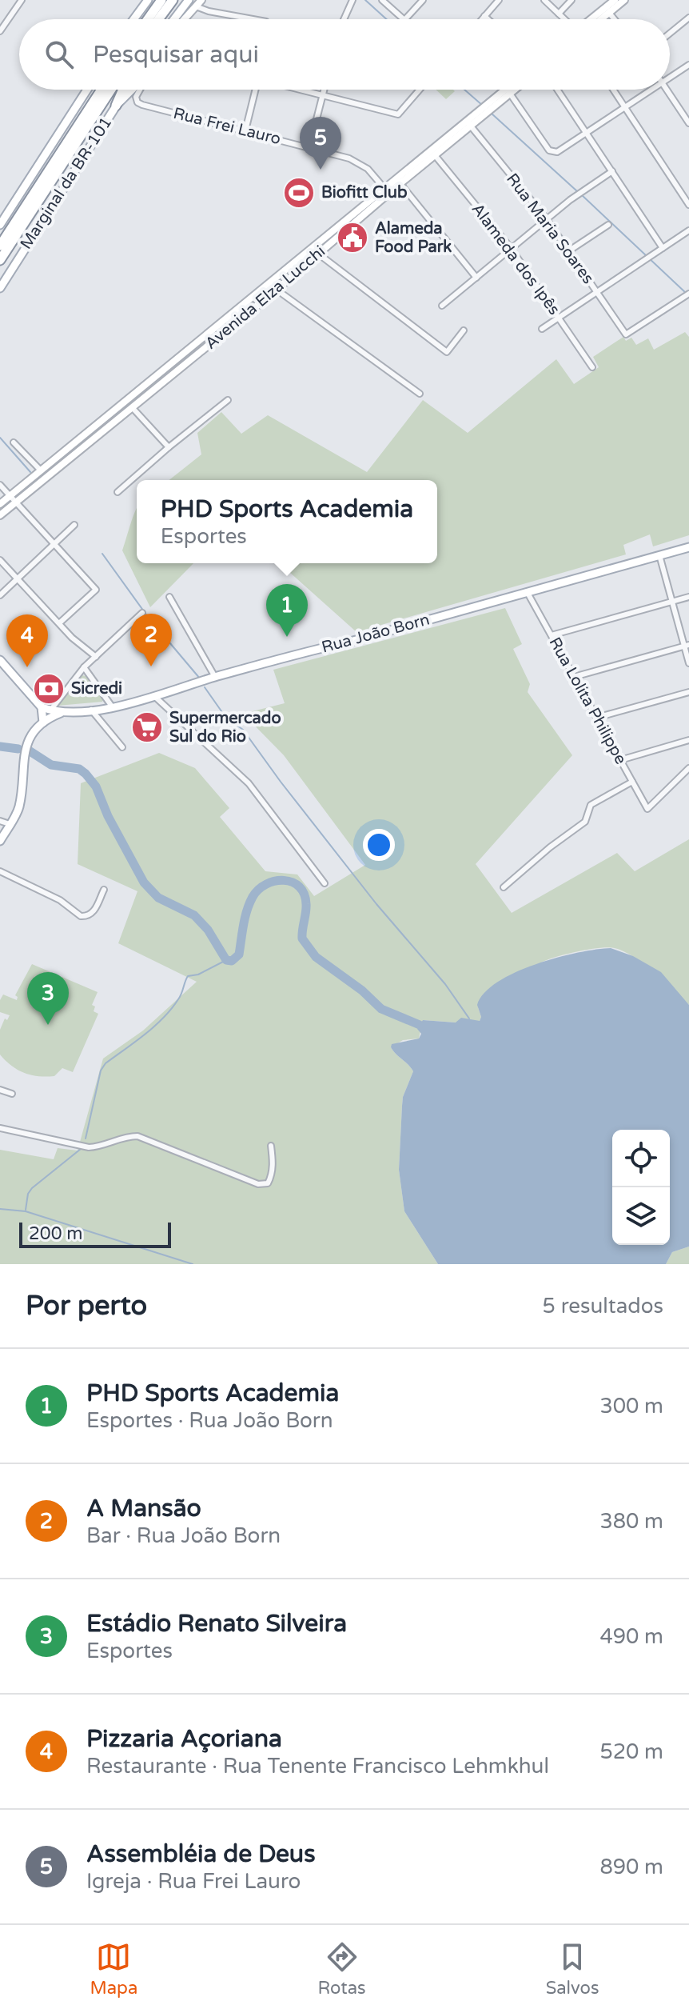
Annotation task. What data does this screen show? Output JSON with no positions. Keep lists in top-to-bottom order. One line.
{"streets":{"main road":["Marginal da BR-101","Avenida Elza Lucchi","Rua João Born"],"street":["Rua Frei Lauro","Rua Maria Soares","Alameda dos Ipês","Rua Lolita Philippe"]},"crossings":[["Rua Frei Lauro","Avenida Elza Lucchi"],["Rua Maria Soares","Avenida Elza Lucchi"],["Alameda dos Ipês","Avenida Elza Lucchi"],["Rua João Born","Rua Lolita Philippe"]],"places":{"sports":["Biofitt Club"],"public building":["Alameda Food Park"],"bank":["Sicredi"],"supermarket":["Supermercado Sul do Rio"]},"scale_bar":"200 m","page":{"search":"Pesquisar aqui","pins":["5","1","2","4","3"],"popup":["PHD Sports Academia","Esportes"],"scale":"200 m","heading":["Por perto","5 resultados"],"list":[{"mark":"1","name":"PHD Sports Academia","note":"Esportes · Rua João Born","value":"300 m"},{"mark":"2","name":"A Mansão","note":"Bar · Rua João Born","value":"380 m"},{"mark":"3","name":"Estádio Renato Silveira","note":"Esportes","value":"490 m"},{"mark":"4","name":"Pizzaria Açoriana","note":"Restaurante · Rua Tenente Francisco Lehmkhul","value":"520 m"},{"mark":"5","name":"Assembléia de Deus","note":"Igreja · Rua Frei Lauro","value":"890 m"}],"nav":["Mapa","Rotas","Salvos"]}}
